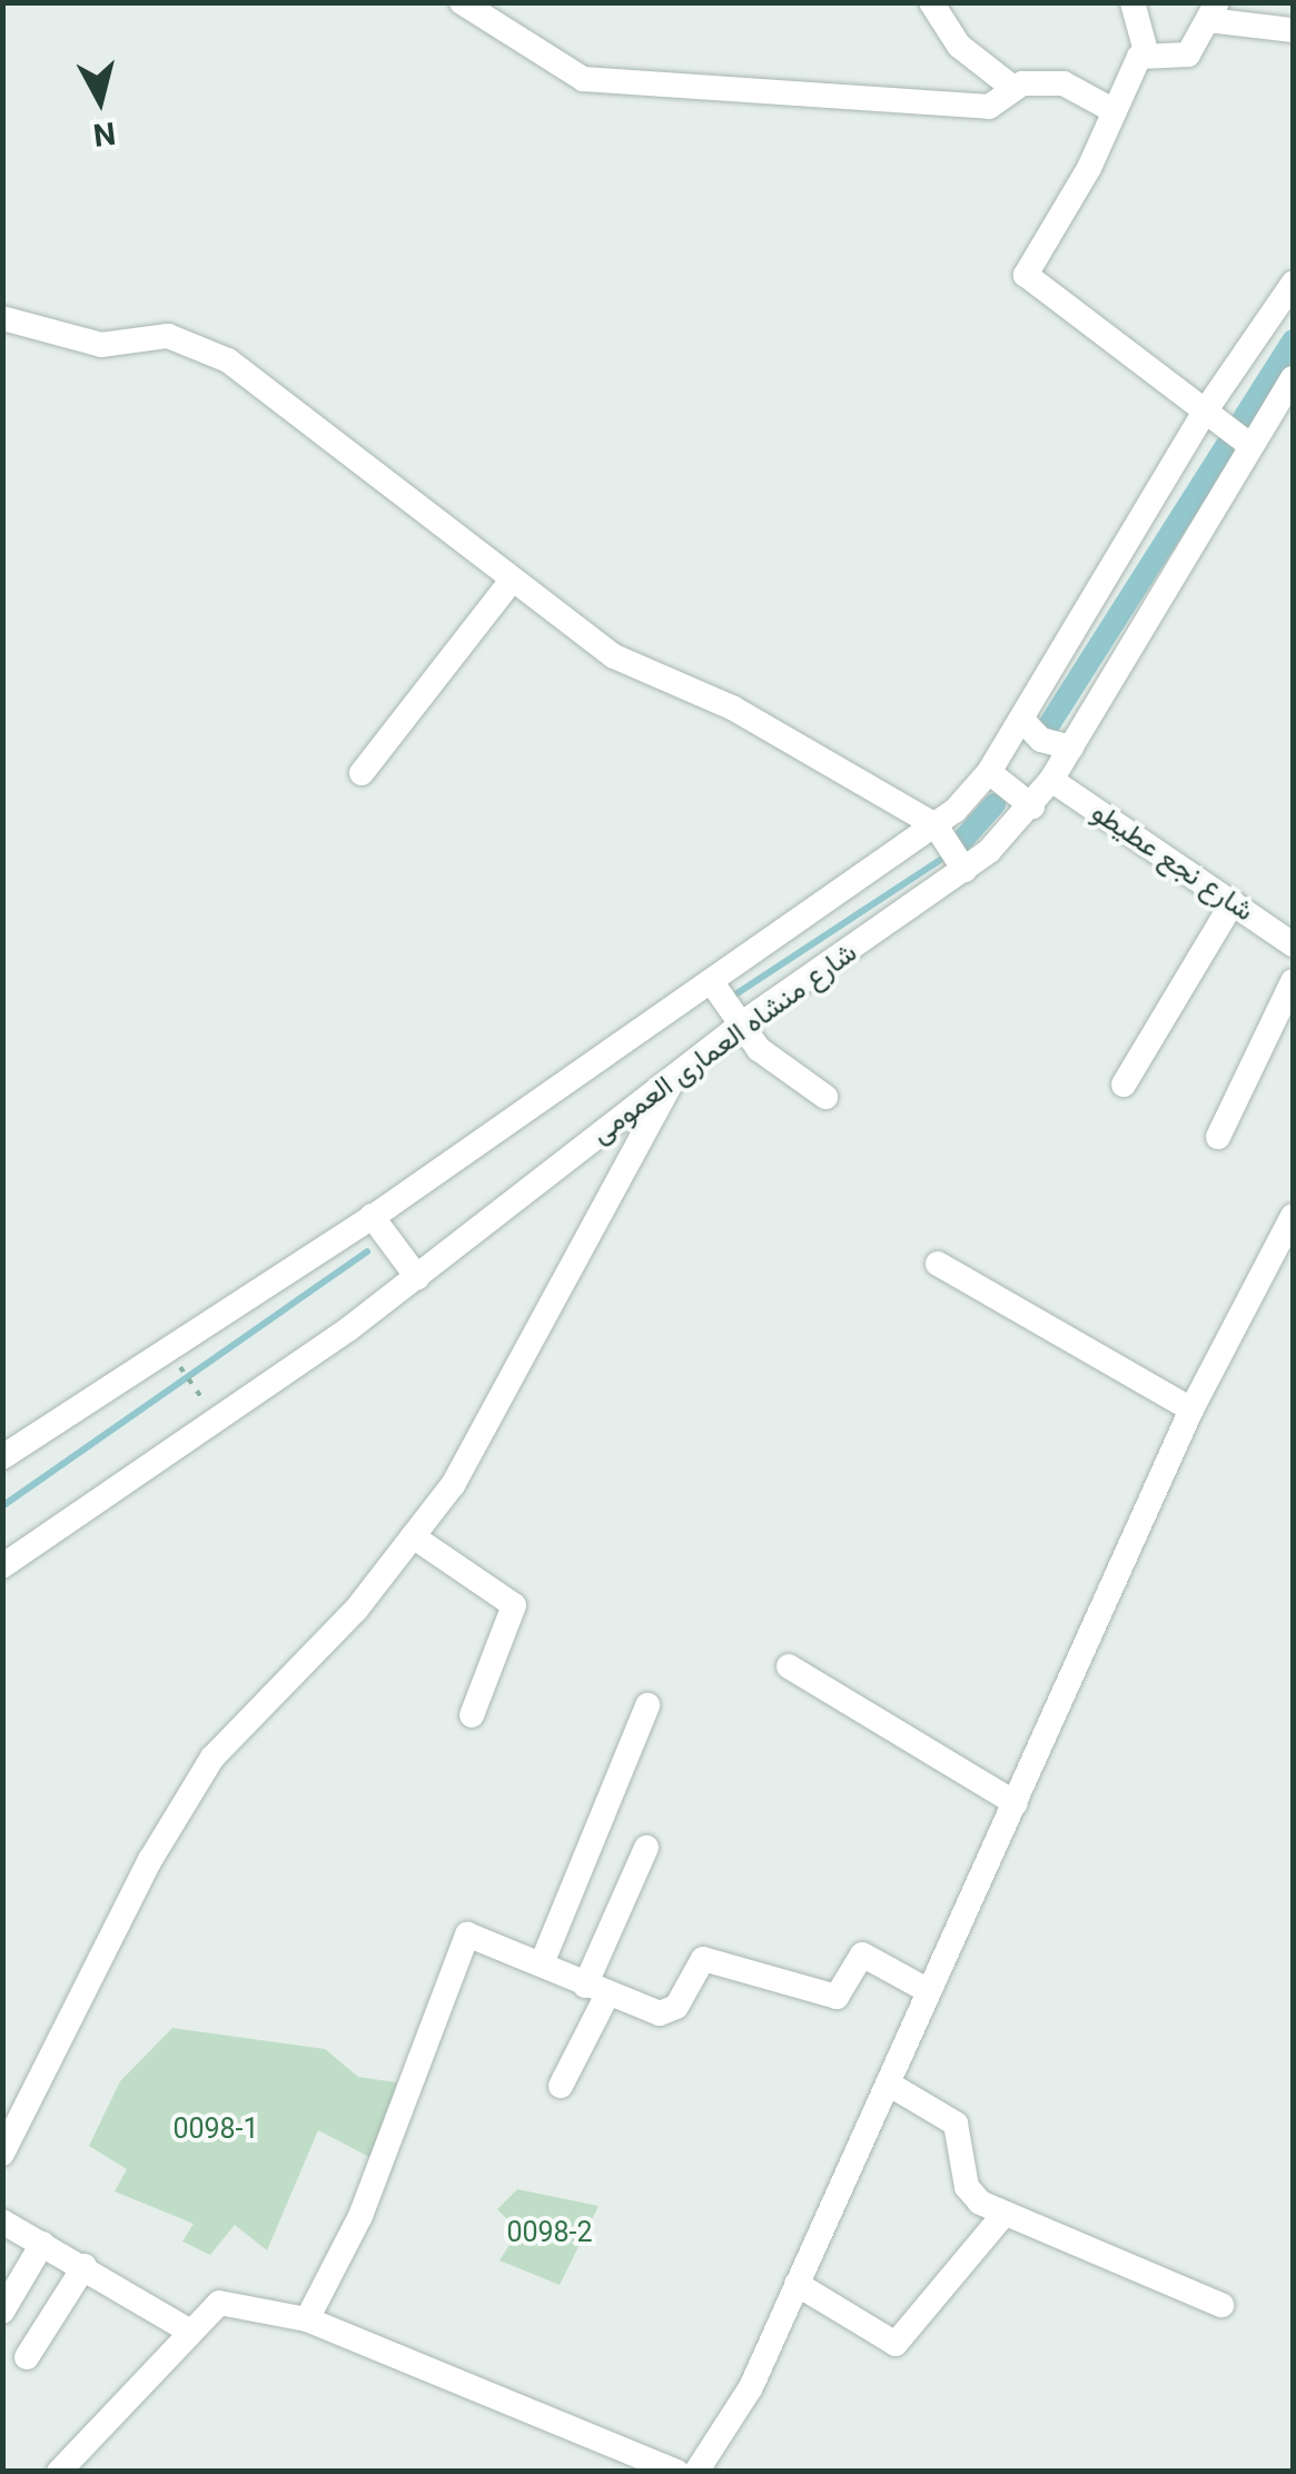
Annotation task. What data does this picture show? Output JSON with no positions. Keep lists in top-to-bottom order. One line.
{"streets":{"street":["شارع نجع عطيطو","شارع منشاه العمارى العمومى"]},"crossings":[["شارع نجع عطيطو","شارع منشاه العمارى العمومى"]],"parks":["0098-1","0098-2"],"north":"bottom"}
